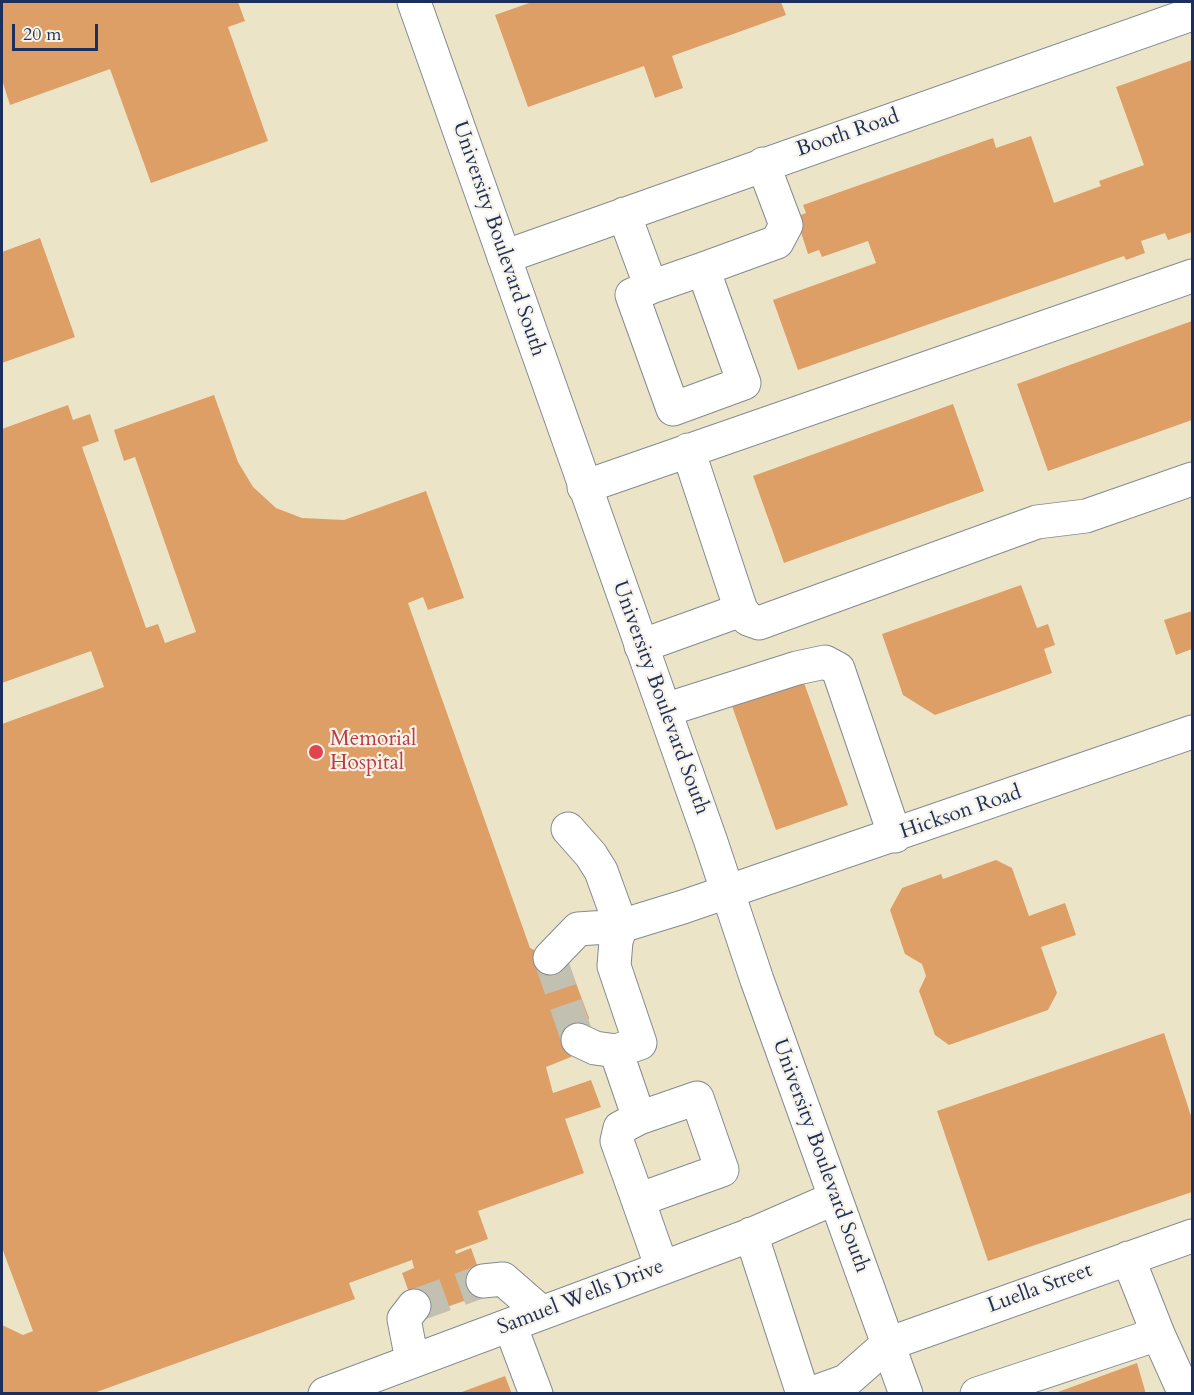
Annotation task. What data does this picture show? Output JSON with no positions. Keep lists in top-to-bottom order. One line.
{"streets":{"street":["Booth Road","University Boulevard South","Hickson Road","Luella Street","Samuel Wells Drive"]},"crossings":[["Booth Road","University Boulevard South"],["University Boulevard South","Hickson Road"],["University Boulevard South","Luella Street"],["University Boulevard South","Samuel Wells Drive"]],"places":["Memorial Hospital"],"scale_bar":"20 m"}
